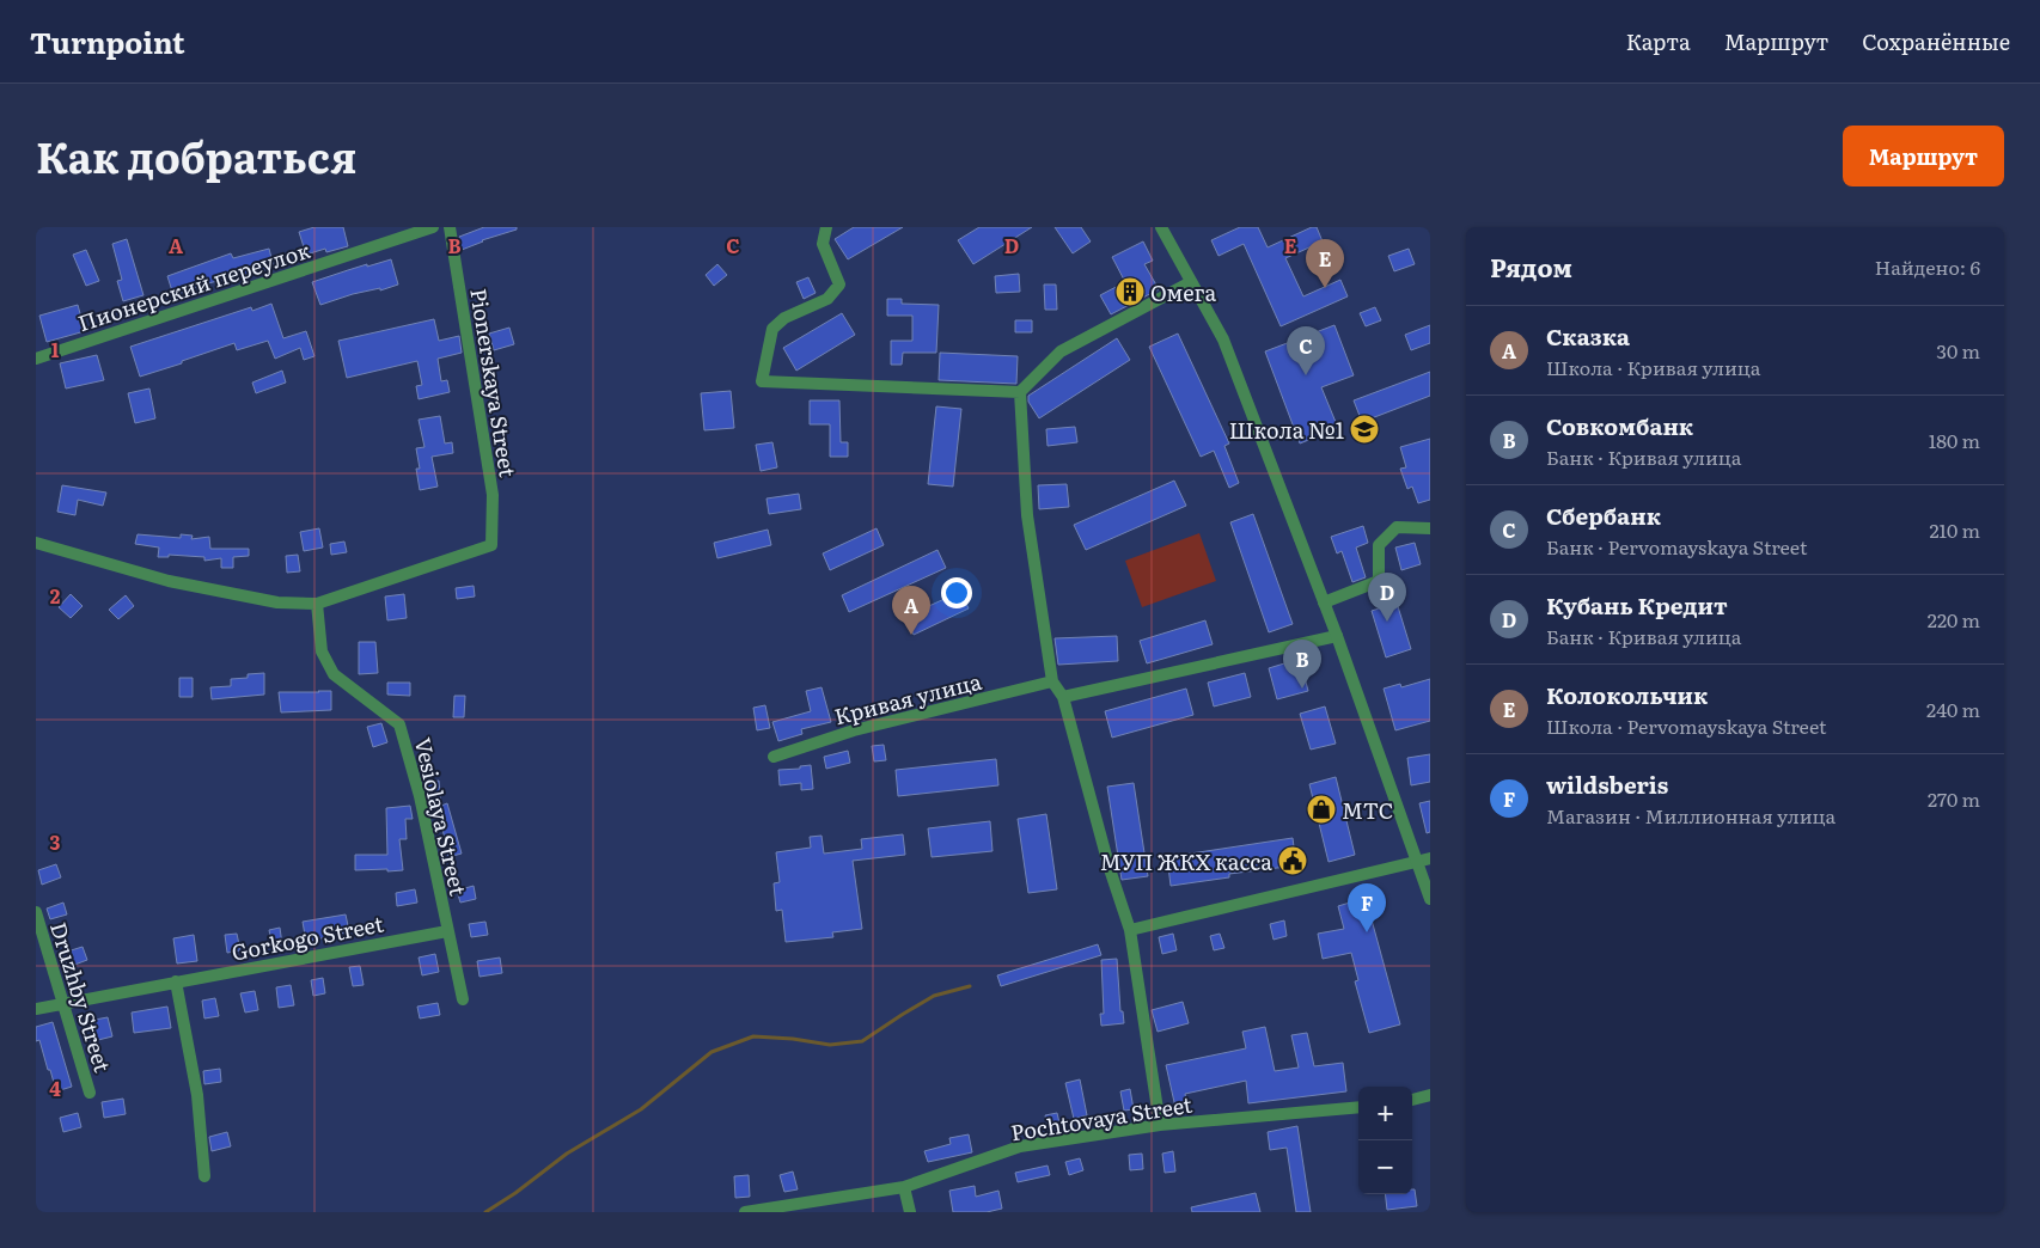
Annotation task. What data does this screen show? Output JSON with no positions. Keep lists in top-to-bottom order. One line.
{"streets":{"street":["Пионерский переулок","Pionerskaya Street","Кривая улица","Vesiolaya Street","Gorkogo Street","Druzhby Street","Pochtovaya Street"]},"crossings":[["Pionerskaya Street","Vesiolaya Street"],["Vesiolaya Street","Gorkogo Street"],["Gorkogo Street","Druzhby Street"]],"places":{"building":["Омега"],"school or university":["Школа №1"],"shop":["МТС"],"public building":["МУП ЖКХ касса"]},"page":{"header":"Turnpoint","nav":["Карта","Маршрут","Сохранённые"],"title":"Как добраться","buttons":"Маршрут","heading":["Рядом","Найдено: 6"],"pins":["E","C","D","A","B","F"],"list":[{"mark":"A","name":"Сказка","note":"Школа · Кривая улица","value":"30 m"},{"mark":"B","name":"Совкомбанк","note":"Банк · Кривая улица","value":"180 m"},{"mark":"C","name":"Сбербанк","note":"Банк · Pervomayskaya Street","value":"210 m"},{"mark":"D","name":"Кубань Кредит","note":"Банк · Кривая улица","value":"220 m"},{"mark":"E","name":"Колокольчик","note":"Школа · Pervomayskaya Street","value":"240 m"},{"mark":"F","name":"wildsberis","note":"Магазин · Миллионная улица","value":"270 m"}],"map_buttons":["+","−"]},"grid":{"columns":["A","B","C","D","E"],"rows":["1","2","3","4"]}}
